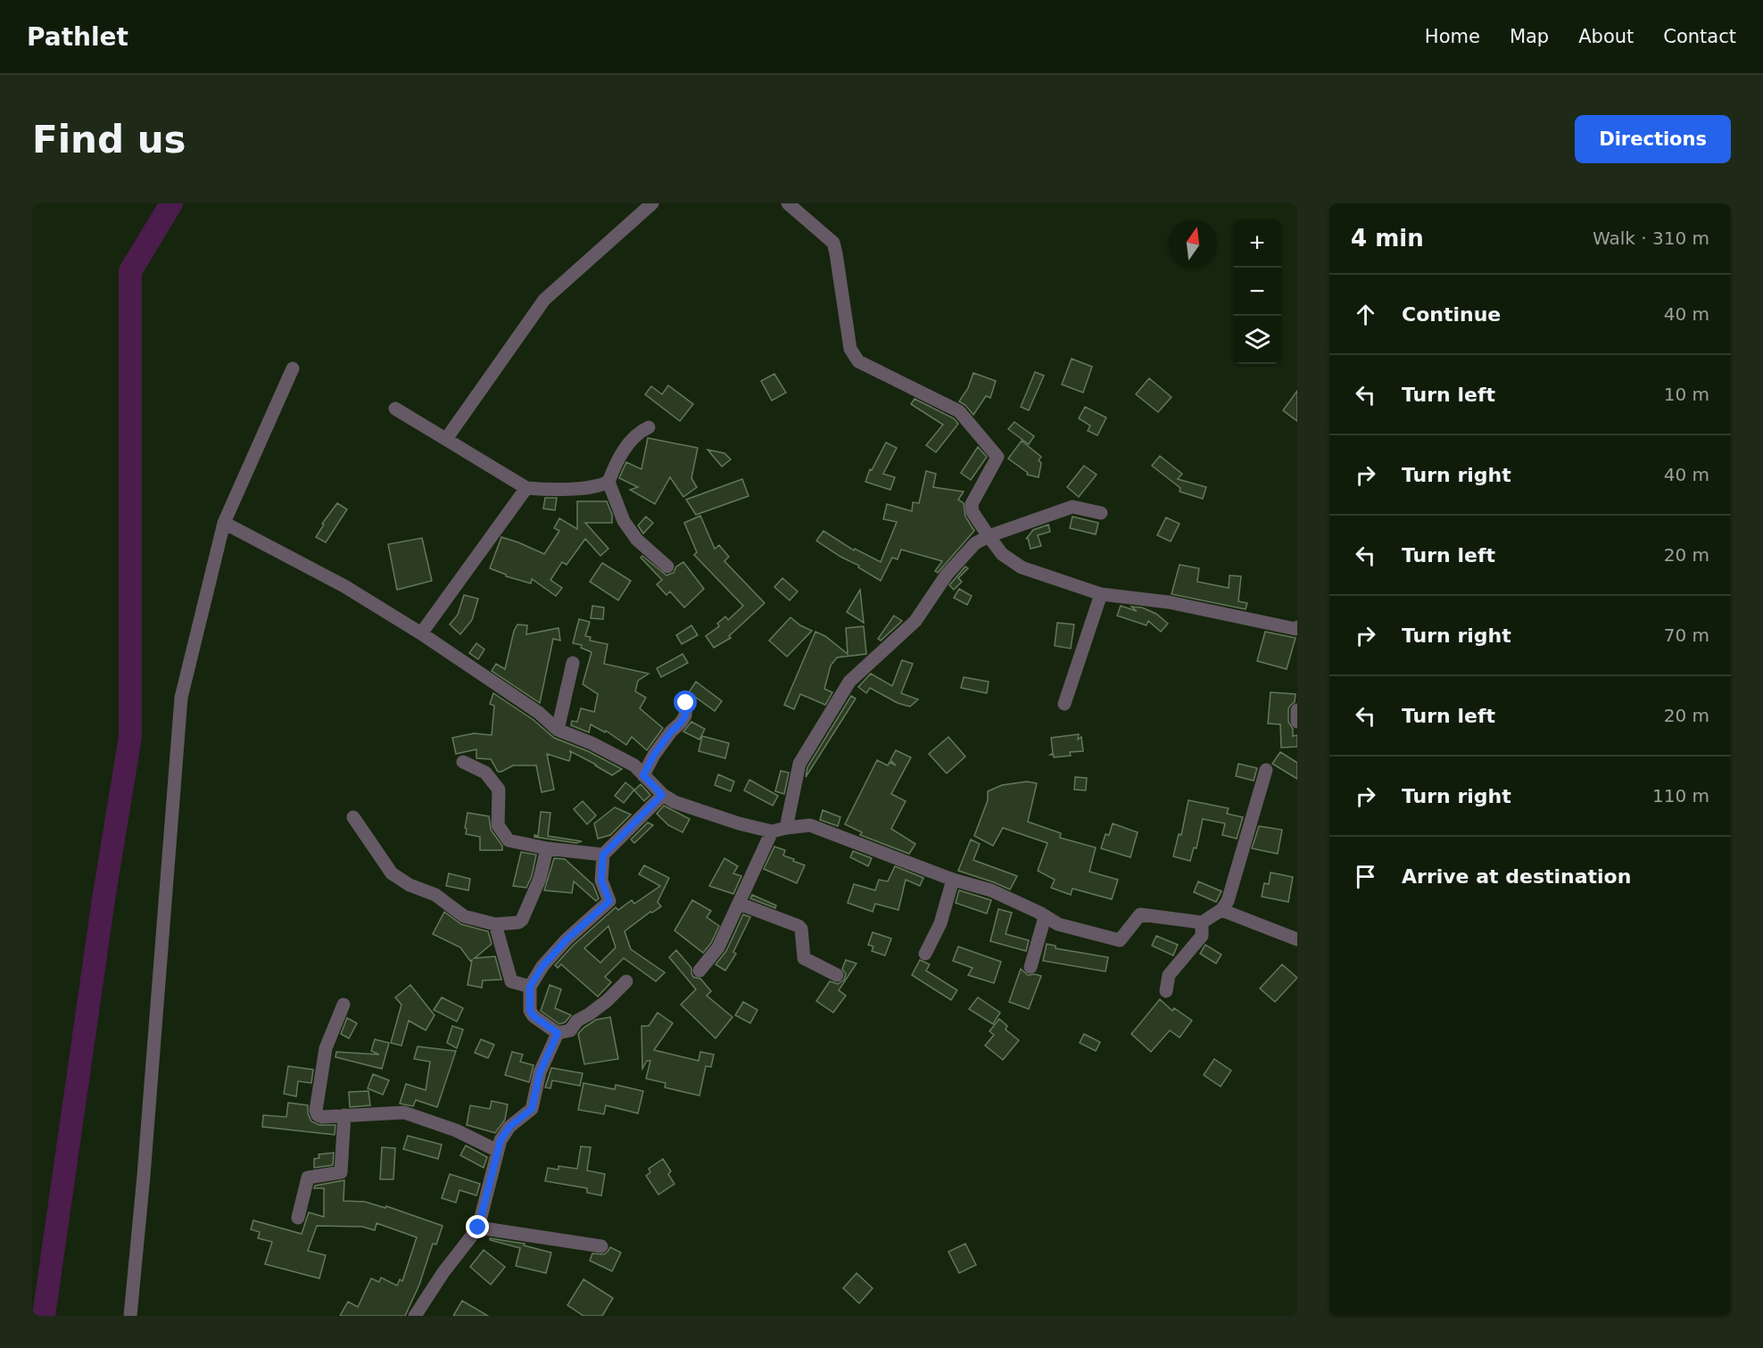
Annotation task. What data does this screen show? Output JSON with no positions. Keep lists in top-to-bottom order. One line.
{"north":"top","page":{"header":"Pathlet","nav":["Home","Map","About","Contact"],"buttons":"Directions","title":"Find us","heading":["4 min","Walk · 310 m"],"map_buttons":["+","−"],"list":[["Continue","40 m"],["Turn left","10 m"],["Turn right","40 m"],["Turn left","20 m"],["Turn right","70 m"],["Turn left","20 m"],["Turn right","110 m"],"Arrive at destination"]}}
